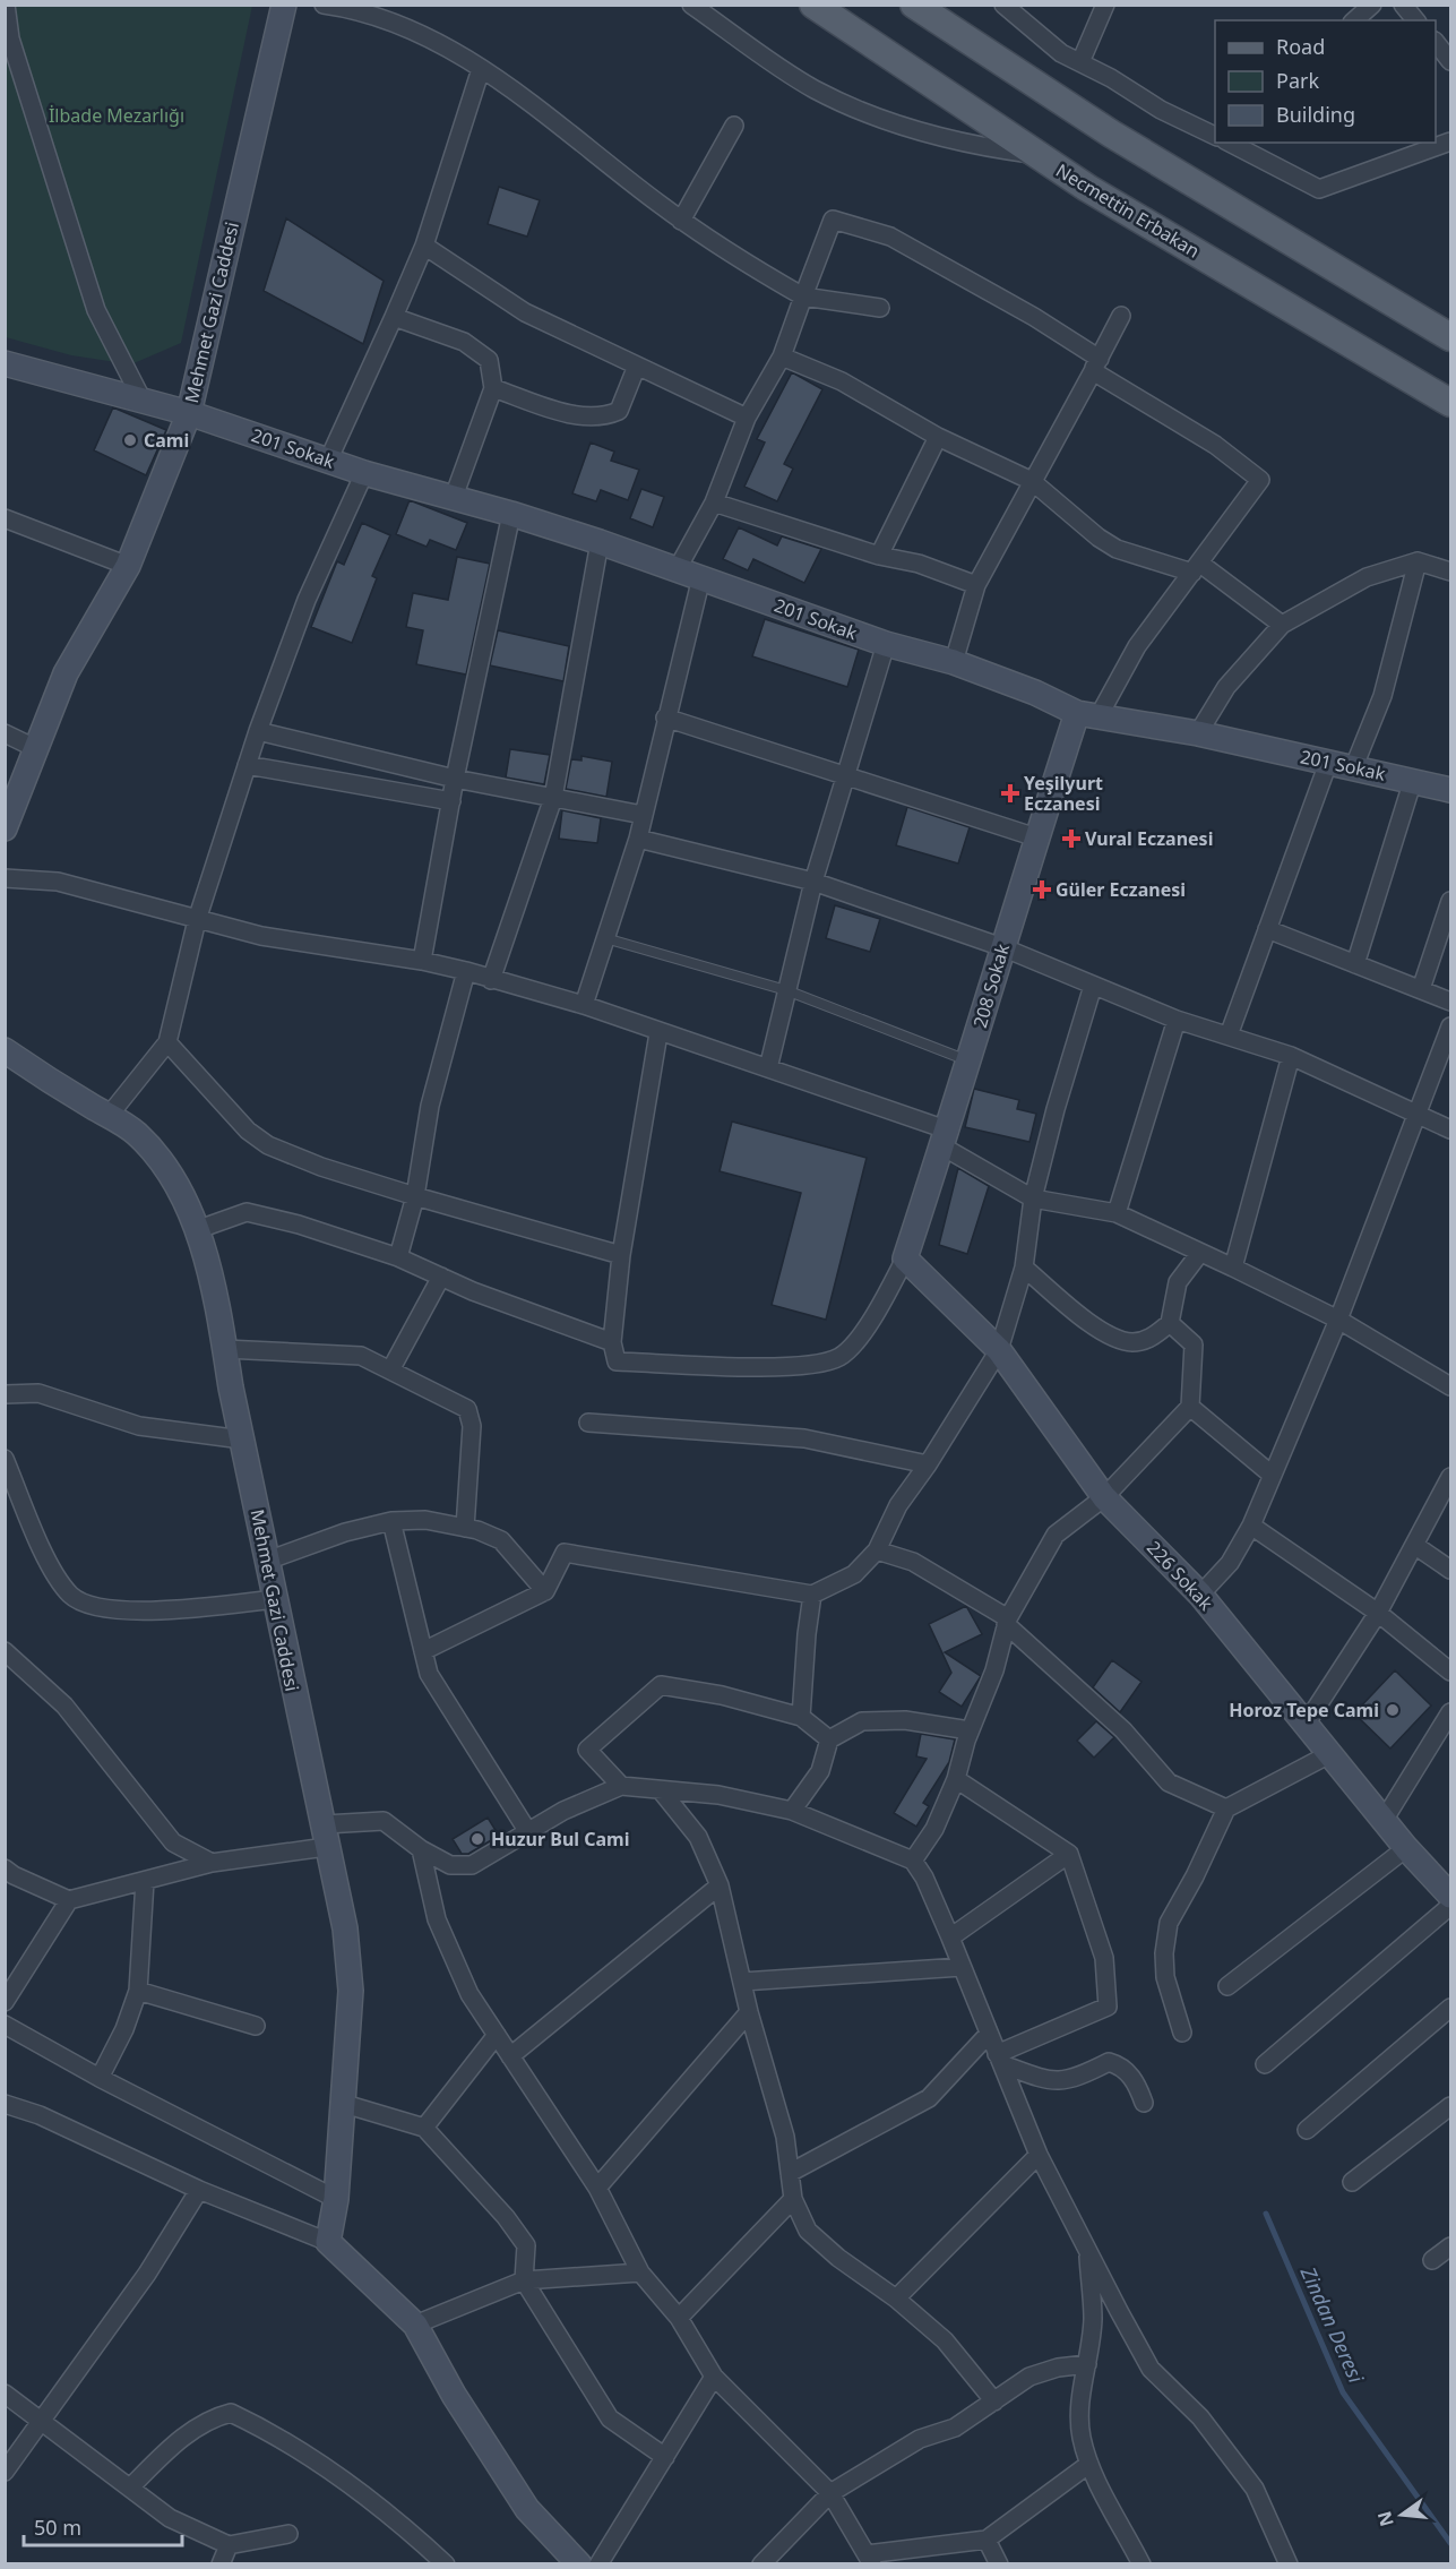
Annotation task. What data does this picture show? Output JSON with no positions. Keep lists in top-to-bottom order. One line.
{"streets":{"main road":["Necmettin Erbakan"],"street":["Mehmet Gazi Caddesi","201 Sokak","208 Sokak","226 Sokak"]},"crossings":[["Mehmet Gazi Caddesi","201 Sokak"],["201 Sokak","208 Sokak"],["208 Sokak","226 Sokak"]],"water":["Zindan Deresi"],"parks":["İlbade Mezarlığı"],"places":{"other":["Cami","Horoz Tepe Cami","Huzur Bul Cami"],"health":["Yeşilyurt Eczanesi","Vural Eczanesi","Güler Eczanesi"]},"legend":["Road","Park","Building"],"scale_bar":"50 m","north":"left"}
